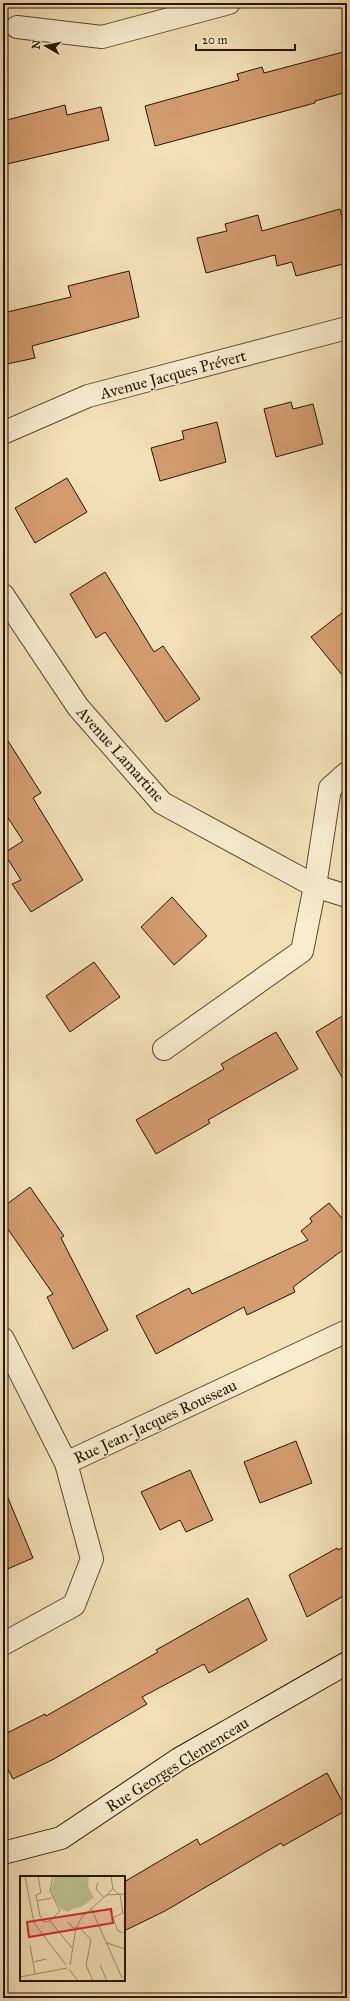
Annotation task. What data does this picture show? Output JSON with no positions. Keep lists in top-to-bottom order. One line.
{"streets":{"street":["Avenue Jacques Prévert","Avenue Lamartine","Rue Jean-Jacques Rousseau","Rue Georges Clemenceau"]},"scale_bar":"20 m","north":"left"}
